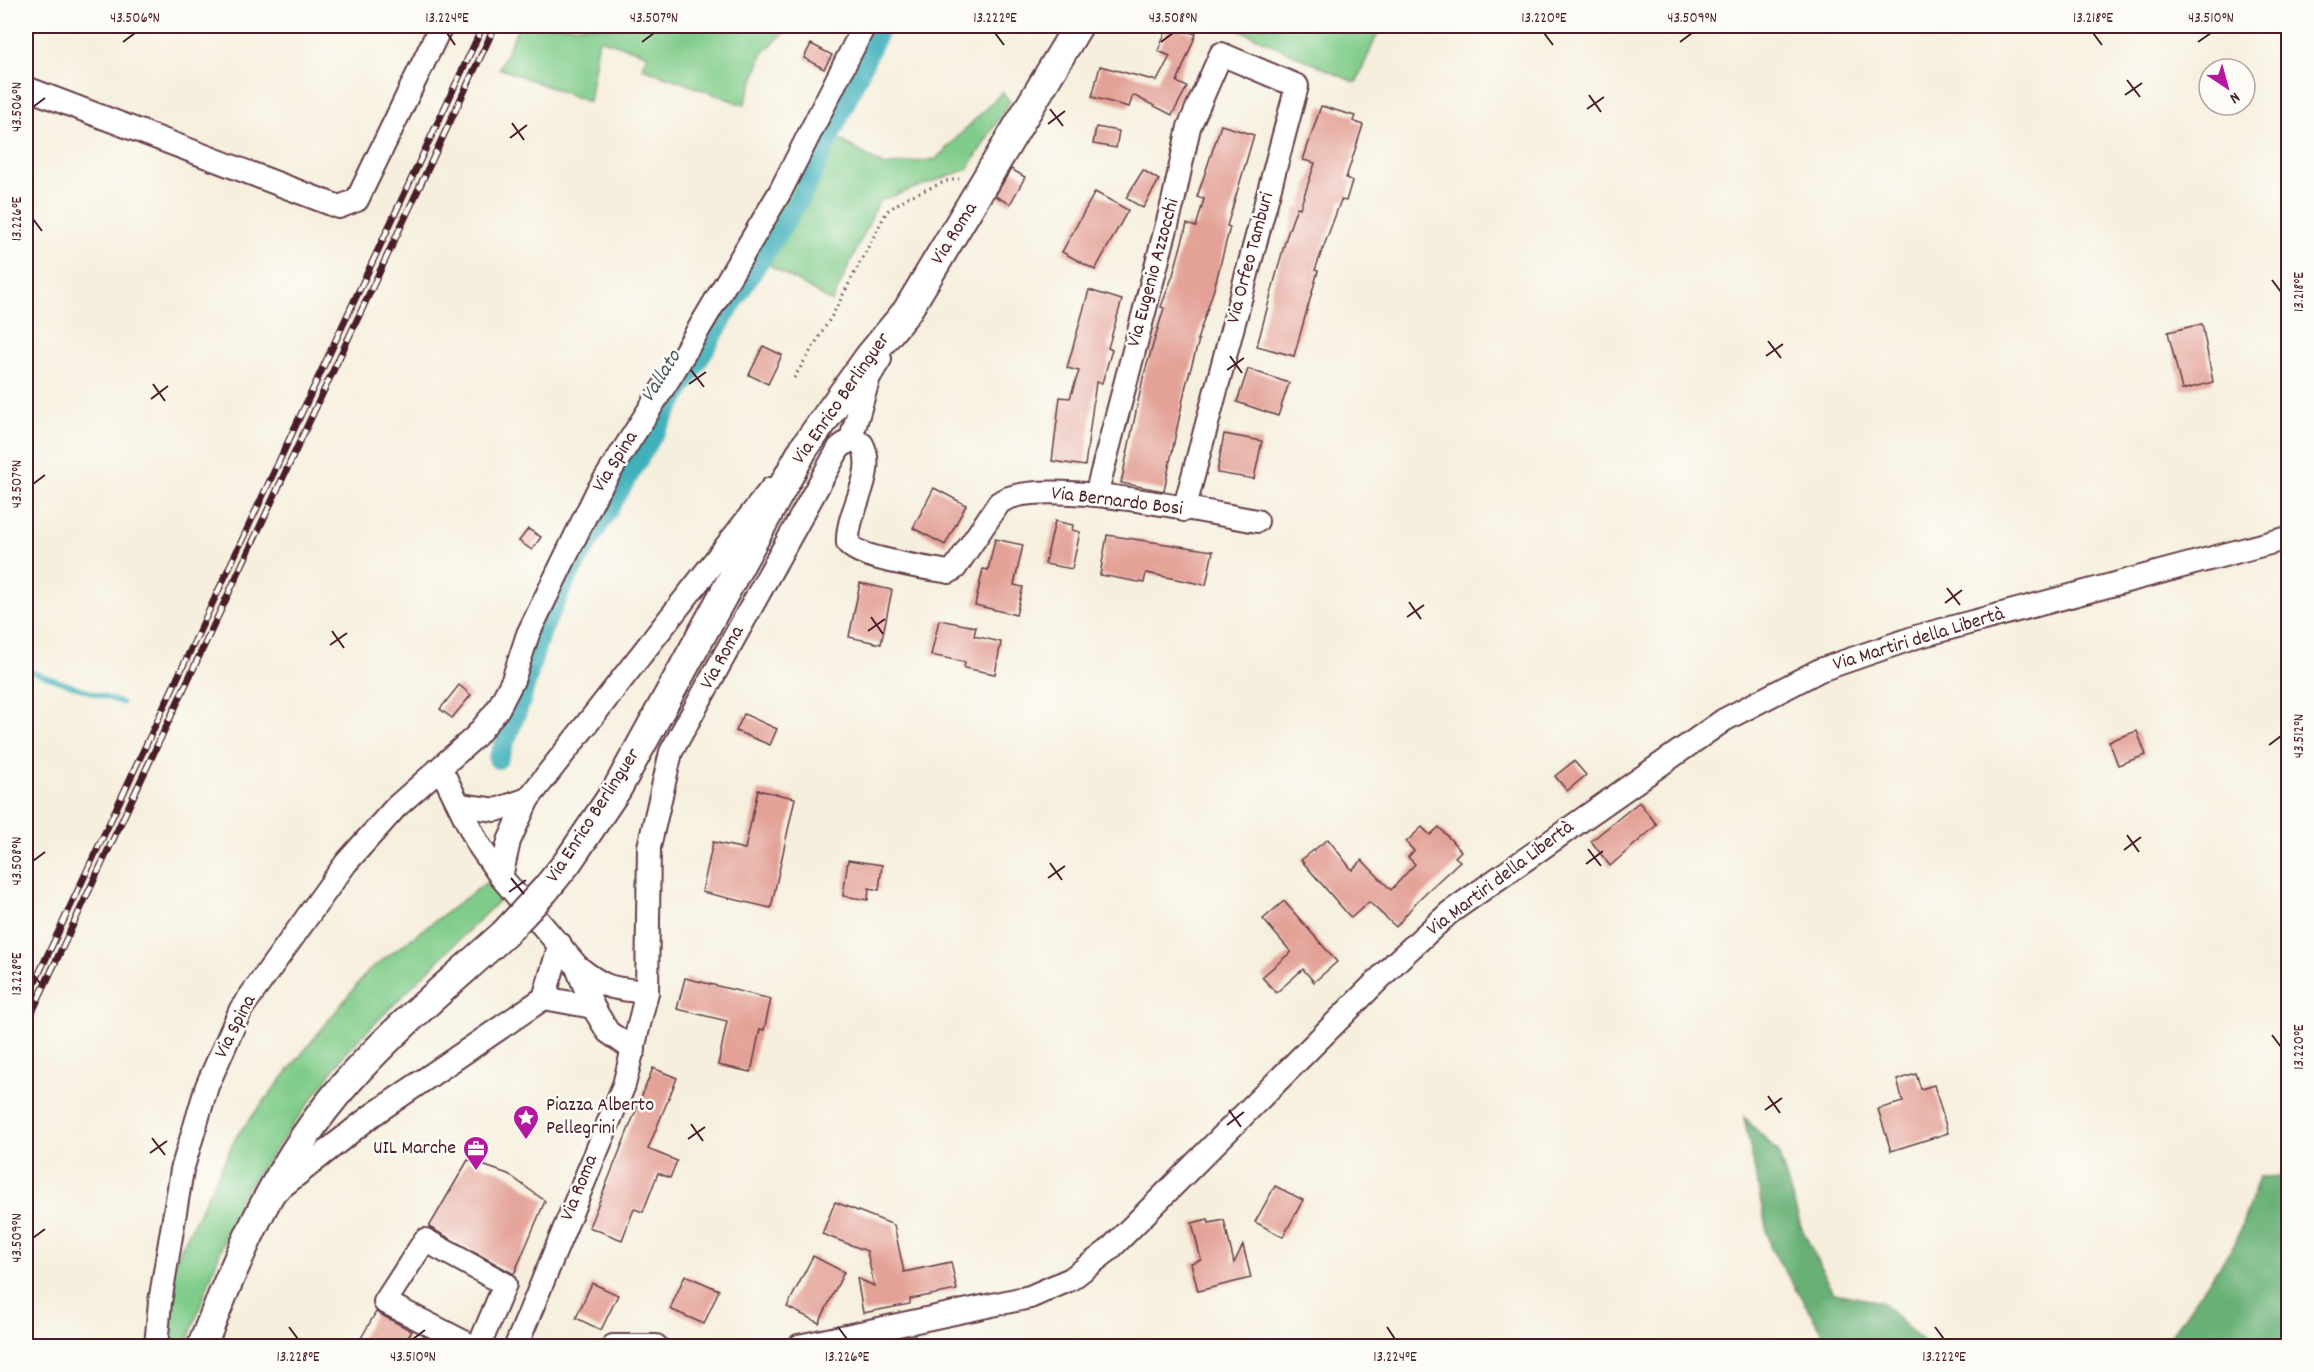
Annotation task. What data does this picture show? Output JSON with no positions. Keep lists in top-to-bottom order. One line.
{"streets":{"main road":["Via Roma","Via Enrico Berlinguer"],"street":["Via Orfeo Tamburi","Via Eugenio Azzocchi","Via Spina","Via Bernardo Bosi","Via Martiri della Libertà"]},"crossings":[["Via Roma","Via Enrico Berlinguer"],["Via Roma","Via Bernardo Bosi"],["Via Orfeo Tamburi","Via Eugenio Azzocchi"],["Via Orfeo Tamburi","Via Bernardo Bosi"],["Via Eugenio Azzocchi","Via Bernardo Bosi"]],"water":["Vallato"],"places":{"place":["Piazza Alberto Pellegrini"],"office":["UIL Marche"]},"north":"bottom right","coordinates":["43.506°N","13.224°E","43.507°N","13.222°E","43.508°N","13.220°E","43.509°N","13.218°E","43.510°N","13.226°E","43.512°N","13.228°E"]}
